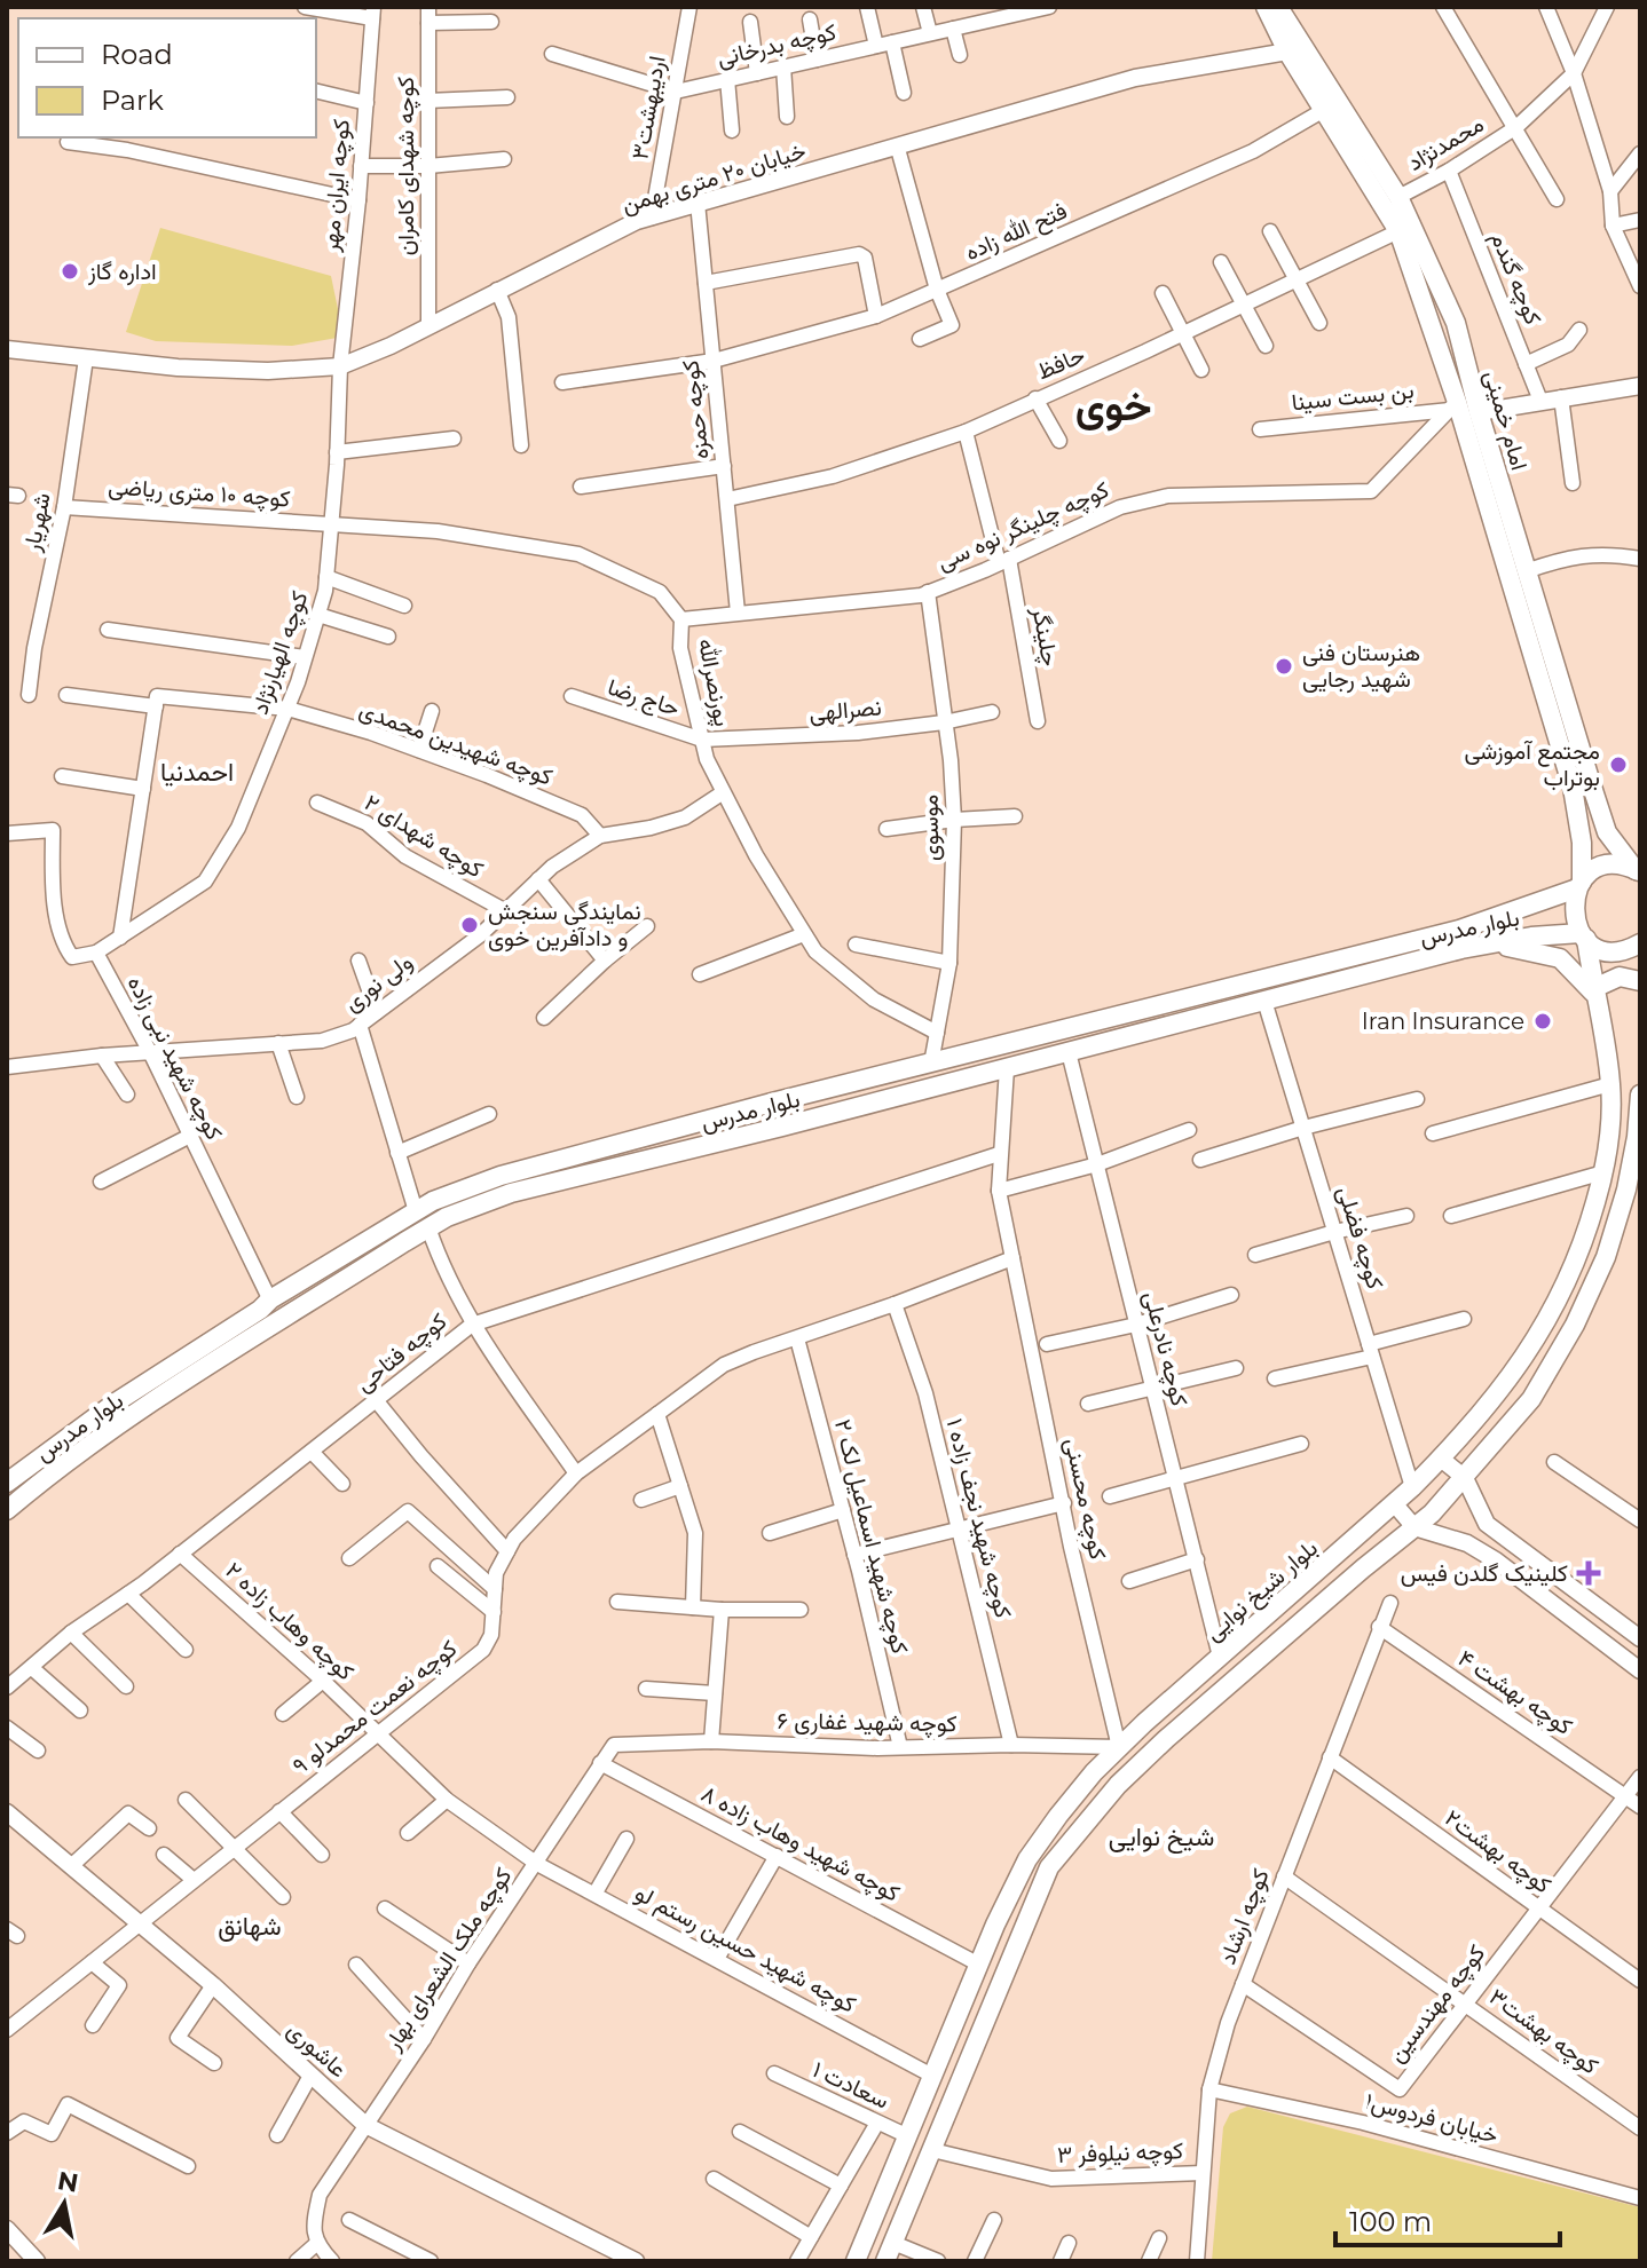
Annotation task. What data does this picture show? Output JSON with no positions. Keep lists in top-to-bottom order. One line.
{"streets":{"main road":["امام خمینی","بلوار مدرس","بلوار شیخ نوایی"],"street":["کوچه بدرخانی","اردیبهشت۳","محمدنژاد","کوچه شهدای کامران","خیابان ۲۰ متری بهمن","کوچه ایران مهر","فتح الله زاده","کوچه گندم","حافظ","بن بست سینا","کوچه حمزه","کوچه ۱۰ متری ریاضی","شهریار","کوچه چلینگر نوه سی","چلینگر","کوچه الهیارنژاد","پورنصرالله","حاج رضا","نصرالهی","کوچه شهیدین محمدی","موسوی","کوچه شهدای ۲","ولی نوری","کوچه شهید نبی زاده","کوچه فضلی","کوچه نادرعلی","کوچه فتاحی","کوچه محسنی","کوچه شهید نجف زاده ۱","کوچه شهید اسماعیل لک ۲","کوچه وهاب زاده ۲","کوچه بهشت ۴","کوچه نعمت محمدلو ۹","کوچه شهید غفاری ۶","کوچه شهید وهاب زاده ۸","کوچه بهشت۲","کوچه ارشاد","کوچه شهید حسین رستم لو","کوچه ملک الشعرای بهار","کوچه مهندسین","کوچه بهشت۳","عاشوری","سعادت ۱","خیابان فردوس۱","کوچه نیلوفر ۳"]},"crossings":[["کوچه بدرخانی","اردیبهشت۳"],["اردیبهشت۳","خیابان ۲۰ متری بهمن"],["محمدنژاد","کوچه گندم"],["محمدنژاد","امام خمینی"],["کوچه شهدای کامران","خیابان ۲۰ متری بهمن"],["خیابان ۲۰ متری بهمن","کوچه ایران مهر"],["خیابان ۲۰ متری بهمن","کوچه حمزه"],["خیابان ۲۰ متری بهمن","امام خمینی"],["خیابان ۲۰ متری بهمن","شهریار"],["خیابان ۲۰ متری بهمن","کوچه الهیارنژاد"],["کوچه ایران مهر","کوچه الهیارنژاد"],["فتح الله زاده","کوچه حمزه"],["فتح الله زاده","امام خمینی"],["حافظ","کوچه حمزه"],["حافظ","امام خمینی"],["حافظ","چلینگر"],["بن بست سینا","امام خمینی"],["بن بست سینا","کوچه چلینگر نوه سی"],["کوچه حمزه","کوچه چلینگر نوه سی"],["امام خمینی","کوچه چلینگر نوه سی"],["امام خمینی","بلوار مدرس"],["امام خمینی","بلوار شیخ نوایی"],["کوچه ۱۰ متری ریاضی","شهریار"],["کوچه ۱۰ متری ریاضی","کوچه الهیارنژاد"],["کوچه ۱۰ متری ریاضی","پورنصرالله"],["کوچه چلینگر نوه سی","چلینگر"],["کوچه چلینگر نوه سی","پورنصرالله"],["کوچه چلینگر نوه سی","موسوی"],["کوچه الهیارنژاد","پورنصرالله"],["کوچه الهیارنژاد","کوچه شهیدین محمدی"],["پورنصرالله","حاج رضا"],["پورنصرالله","نصرالهی"],["پورنصرالله","موسوی"],["پورنصرالله","ولی نوری"],["حاج رضا","نصرالهی"],["نصرالهی","موسوی"],["کوچه شهیدین محمدی","ولی نوری"],["موسوی","بلوار مدرس"],["کوچه شهدای ۲","ولی نوری"],["بلوار مدرس","کوچه شهید نبی زاده"],["بلوار مدرس","کوچه فضلی"],["بلوار مدرس","کوچه نادرعلی"],["بلوار مدرس","کوچه محسنی"],["بلوار مدرس","بلوار شیخ نوایی"],["ولی نوری","کوچه شهید نبی زاده"],["کوچه فضلی","بلوار شیخ نوایی"],["کوچه نادرعلی","بلوار شیخ نوایی"],["کوچه فتاحی","کوچه محسنی"],["کوچه فتاحی","کوچه وهاب زاده ۲"],["کوچه محسنی","بلوار شیخ نوایی"],["کوچه محسنی","کوچه نعمت محمدلو ۹"],["کوچه محسنی","کوچه شهید غفاری ۶"],["کوچه شهید نجف زاده ۱","کوچه نعمت محمدلو ۹"],["کوچه شهید نجف زاده ۱","کوچه شهید غفاری ۶"],["کوچه شهید اسماعیل لک ۲","کوچه نعمت محمدلو ۹"],["کوچه شهید اسماعیل لک ۲","کوچه شهید غفاری ۶"],["بلوار شیخ نوایی","کوچه شهید غفاری ۶"],["بلوار شیخ نوایی","کوچه شهید وهاب زاده ۸"],["بلوار شیخ نوایی","کوچه شهید حسین رستم لو"],["بلوار شیخ نوایی","سعادت ۱"],["کوچه وهاب زاده ۲","کوچه نعمت محمدلو ۹"],["کوچه وهاب زاده ۲","کوچه شهید حسین رستم لو"],["کوچه وهاب زاده ۲","کوچه ملک الشعرای بهار"],["کوچه بهشت ۴","کوچه ارشاد"],["کوچه بهشت ۴","کوچه مهندسین"],["کوچه نعمت محمدلو ۹","عاشوری"],["کوچه شهید غفاری ۶","کوچه ملک الشعرای بهار"],["کوچه شهید وهاب زاده ۸","کوچه ملک الشعرای بهار"],["کوچه بهشت۲","کوچه ارشاد"],["کوچه بهشت۲","کوچه مهندسین"],["کوچه ارشاد","کوچه مهندسین"],["کوچه ارشاد","کوچه بهشت۳"],["کوچه ارشاد","خیابان فردوس۱"],["کوچه ارشاد","کوچه نیلوفر ۳"],["کوچه شهید حسین رستم لو","کوچه ملک الشعرای بهار"],["کوچه ملک الشعرای بهار","عاشوری"],["کوچه مهندسین","کوچه بهشت۳"]],"districts":["خوی","احمدنیا","شیخ نوایی","شهانق"],"places":{"other":["اداره گاز","هنرستان فنی شهید رجایی","مجتمع آموزشی بوتراب","نمایندگی سنجش و دادآفرین خوی","Iran Insurance"],"health":["کلینیک گلدن فیس"]},"legend":["Road","Park"],"scale_bar":"100 m","north":"top"}
